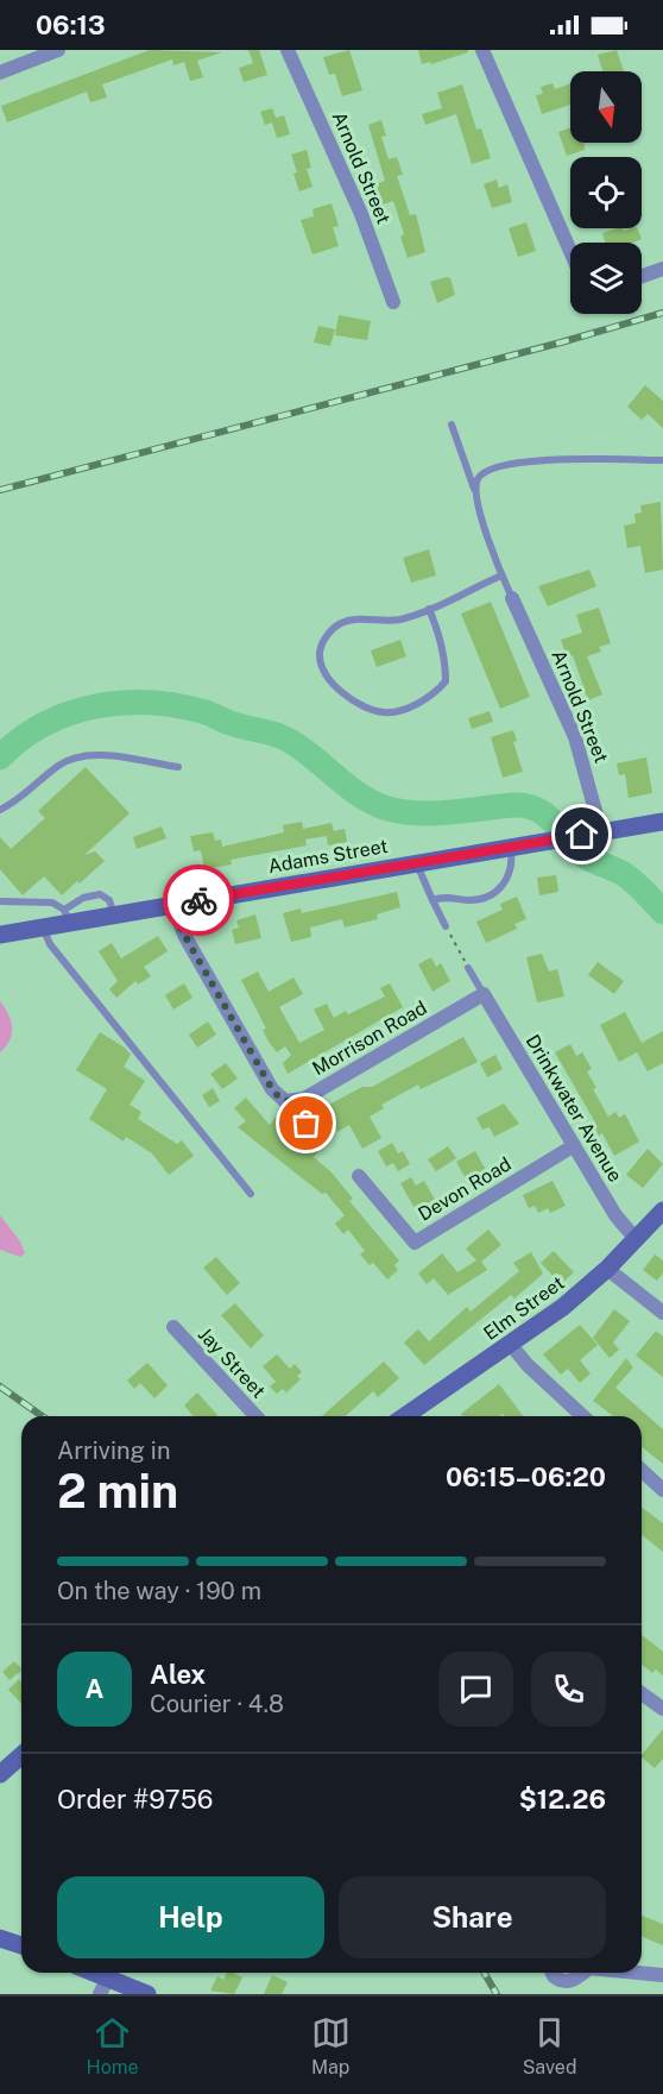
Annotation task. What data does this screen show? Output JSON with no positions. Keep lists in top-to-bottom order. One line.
{"streets":{"street":["Arnold Street","Adams Street","Morrison Road","Drinkwater Avenue","Devon Road","Elm Street","Jay Street"]},"crossings":[["Arnold Street","Adams Street"],["Morrison Road","Drinkwater Avenue"],["Drinkwater Avenue","Devon Road"],["Drinkwater Avenue","Elm Street"]],"north":"bottom","page":{"status":"06:13","heading":["2 min","Arriving in","06:15–06:20"],"panel":["Alex","Courier · 4.8","Order #9756","$12.26"],"bar":"On the way · 190 m","round":"A","buttons":["Help","Share"],"tabs":["Home","Map","Saved"]}}
